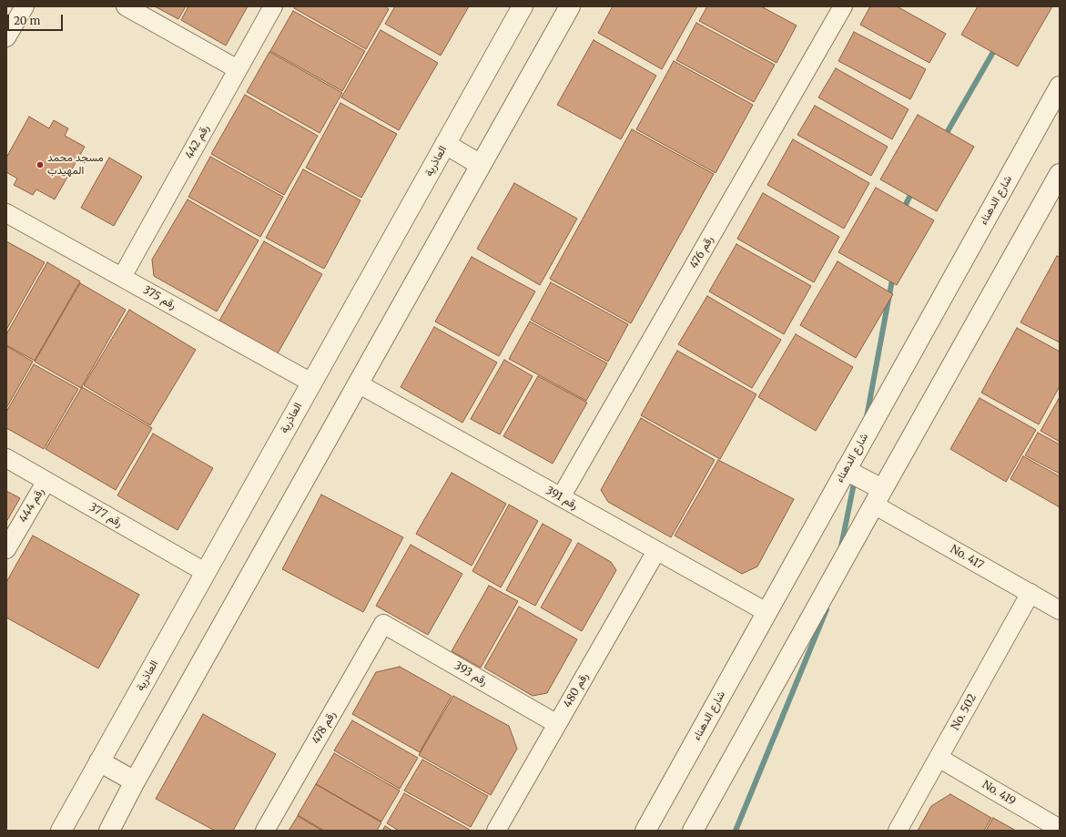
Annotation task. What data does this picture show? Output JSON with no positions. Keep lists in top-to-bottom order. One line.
{"streets":{"street":["رقم 442","العاذرية","شارع الدهناء","رقم 476","رقم 375","رقم 391","رقم 444","رقم 377","No. 417","رقم 393","رقم 480","No. 502","رقم 478","No. 419"]},"crossings":[["رقم 442","رقم 375"],["العاذرية","رقم 375"],["العاذرية","رقم 377"],["شارع الدهناء","رقم 391"],["رقم 476","رقم 391"],["رقم 391","رقم 480"],["رقم 444","رقم 377"],["No. 417","No. 502"],["رقم 393","رقم 480"],["رقم 393","رقم 478"],["No. 502","No. 419"]],"places":["مسجد محمد المهيدب"],"scale_bar":"20 m"}
